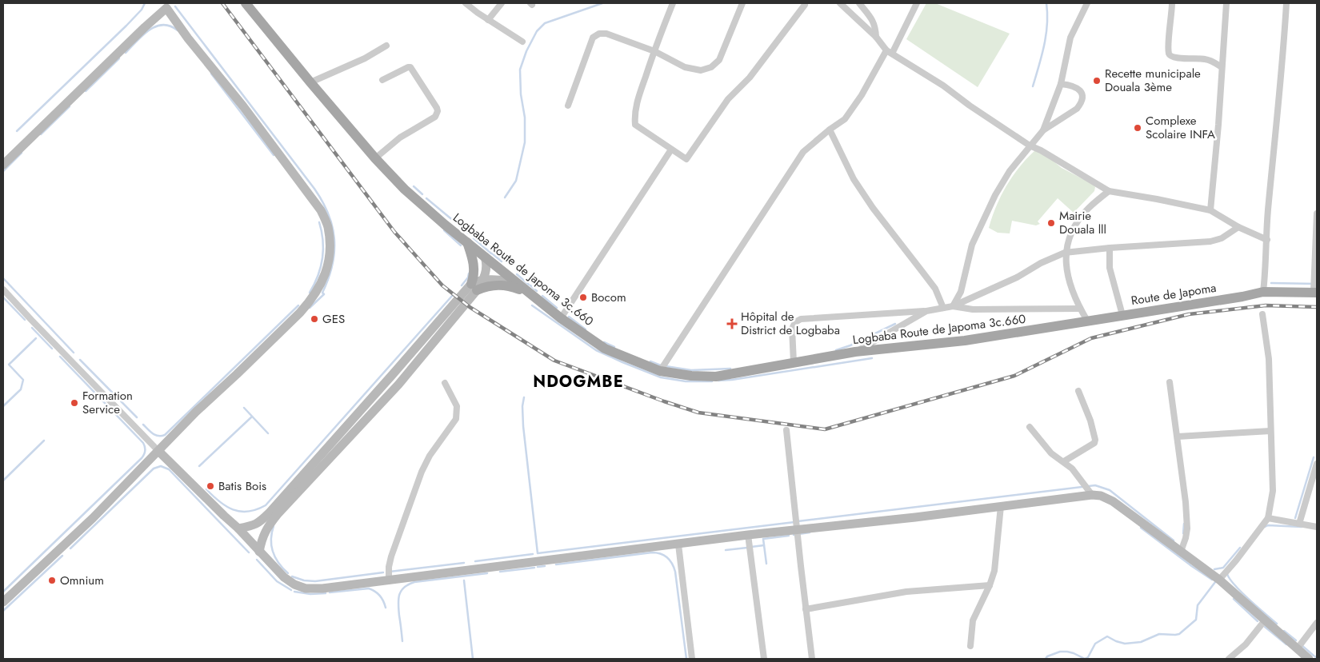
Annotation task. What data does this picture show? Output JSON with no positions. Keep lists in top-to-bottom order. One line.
{"streets":{"main road":["Logbaba Route de Japoma 3c.660","Route de Japoma"]},"crossings":[["Logbaba Route de Japoma 3c.660","Route de Japoma"]],"districts":["NDOGMBE"],"places":{"other":["Recette municipale Douala 3ème","Complexe Scolaire INFA","Mairie Douala lll","Bocom","GES","Formation Service","Batis Bois","Omnium"],"health":["Hôpital de District de Logbaba"]}}
